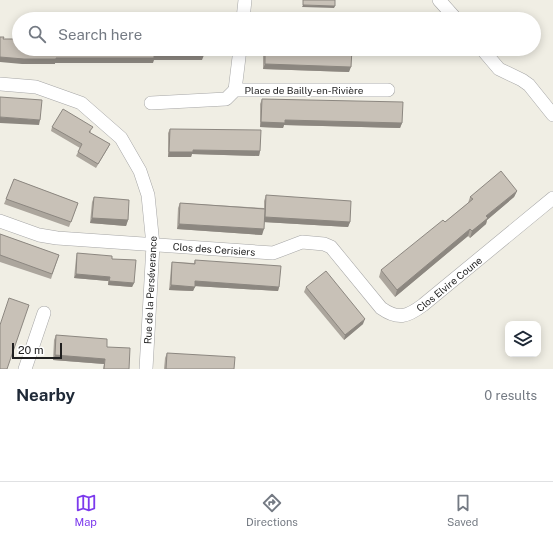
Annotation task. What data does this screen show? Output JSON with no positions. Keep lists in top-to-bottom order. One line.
{"streets":{"street":["Place de Bailly-en-Rivière","Clos des Cerisiers","Clos Elvire Coune","Rue de la Perséverance"]},"crossings":[["Clos des Cerisiers","Clos Elvire Coune"],["Clos des Cerisiers","Rue de la Perséverance"]],"scale_bar":"20 m","page":{"search":"Search here","scale":"20 m","heading":["Nearby","0 results"],"nav":["Map","Directions","Saved"]}}
